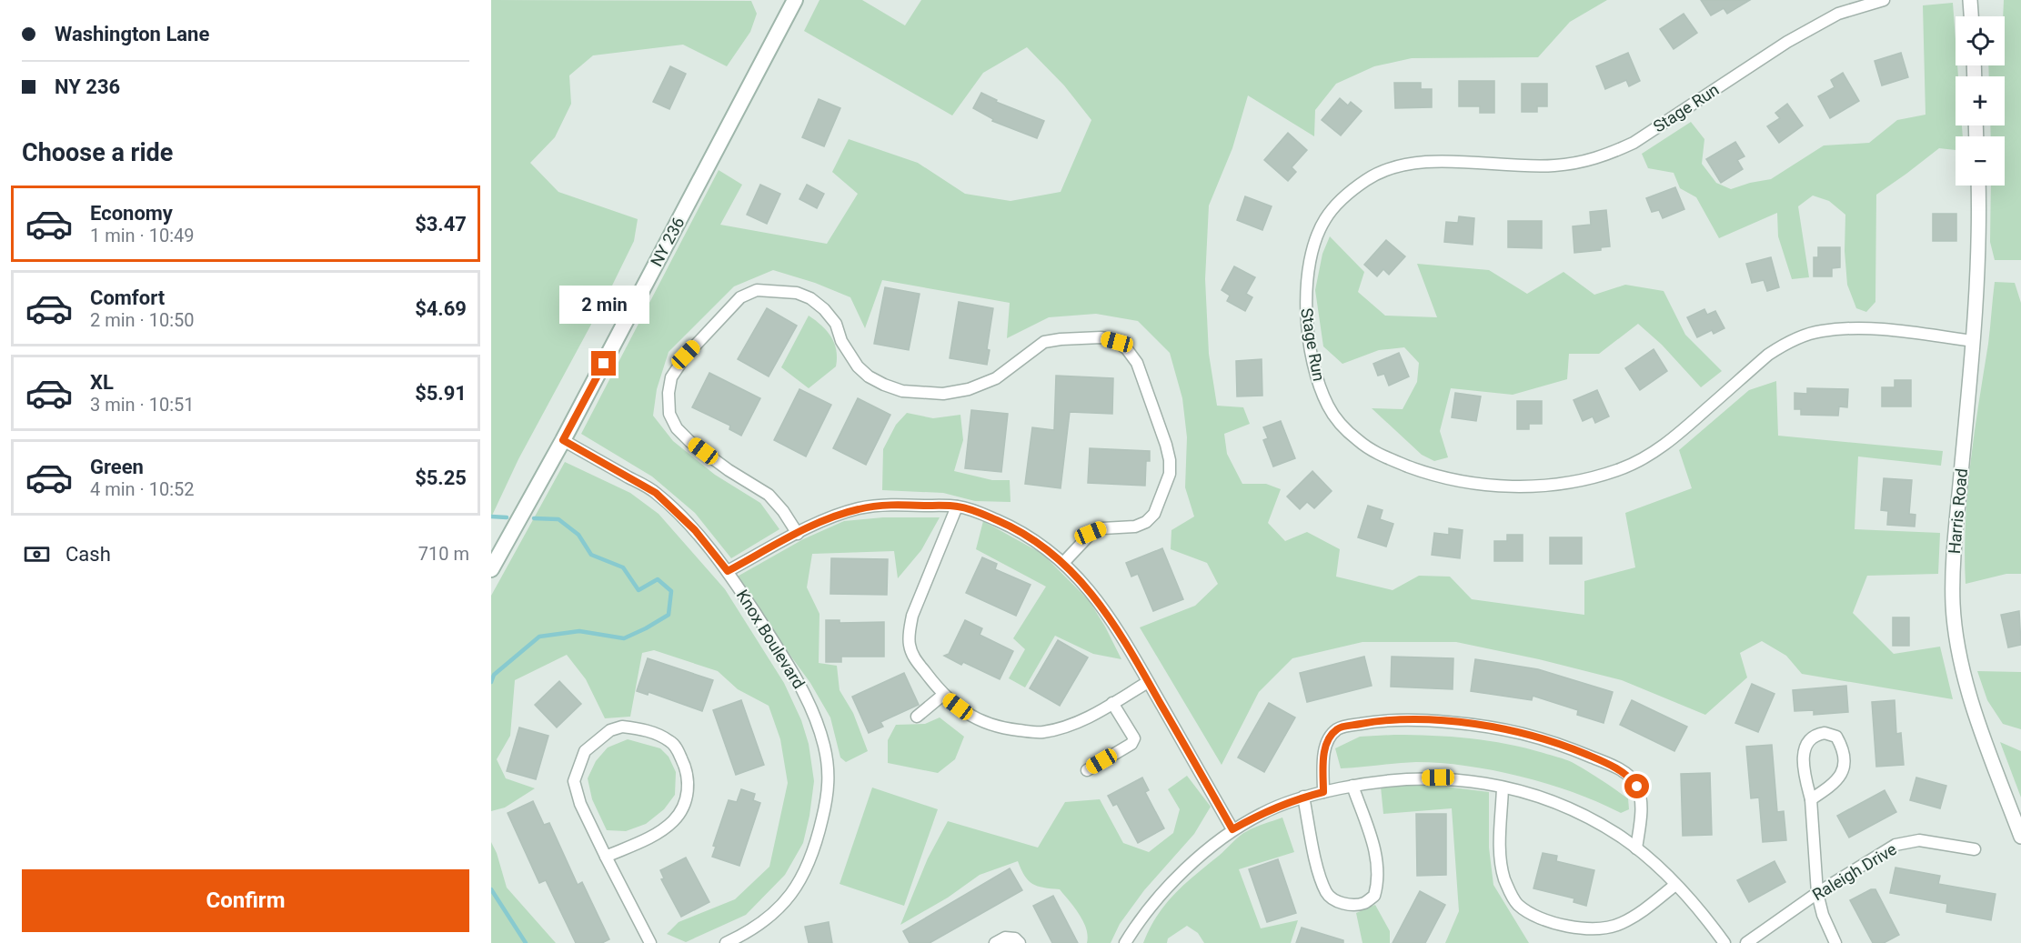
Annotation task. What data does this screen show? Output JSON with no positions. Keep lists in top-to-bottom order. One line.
{"streets":{"main road":["NY 236"],"street":["Stage Run","Harris Road","Knox Boulevard","Raleigh Drive"]},"crossings":[["Stage Run","Harris Road"],["NY 236","Knox Boulevard"]],"page":{"banner":["Washington Lane","NY 236"],"map_buttons":["+","−"],"heading":"Choose a ride","list":[{"name":"Economy","note":"1 min · 10:49","value":"$3.47"},{"name":"Comfort","note":"2 min · 10:50","value":"$4.69"},{"name":"XL","note":"3 min · 10:51","value":"$5.91"},{"name":"Green","note":"4 min · 10:52","value":"$5.25"}],"bubble":"2 min","pay":["Cash","710 m"],"buttons":"Confirm"}}
